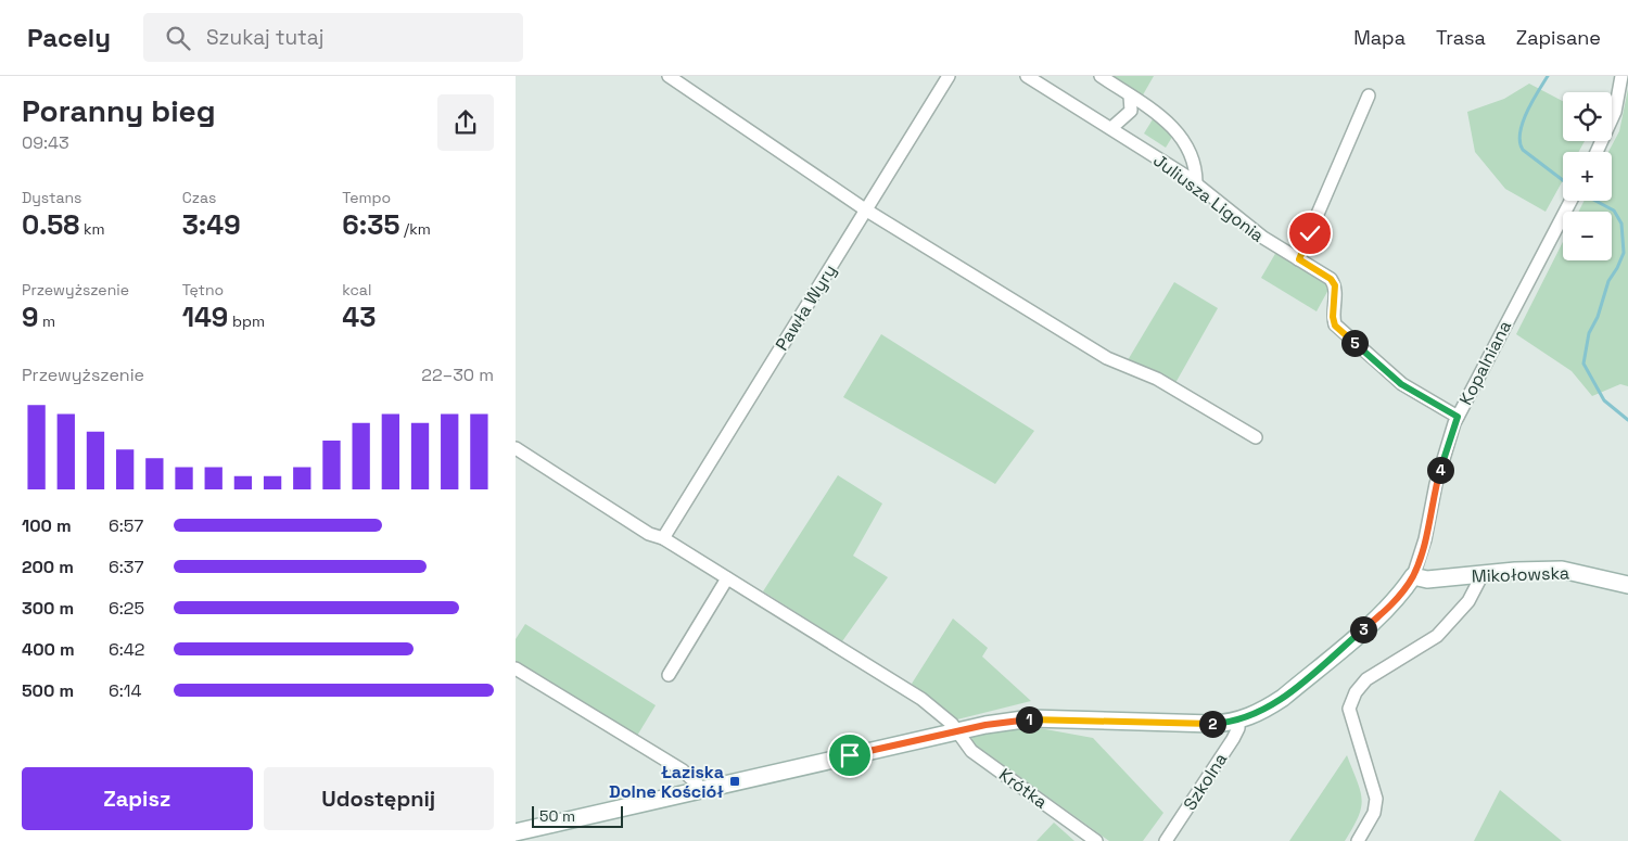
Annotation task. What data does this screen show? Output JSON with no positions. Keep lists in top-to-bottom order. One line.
{"streets":{"street":["Juliusza Ligonia","Pawła Wyry","Kopalniana","Mikołowska","Szkolna","Krótka"]},"crossings":[["Juliusza Ligonia","Kopalniana"],["Pawła Wyry","Krótka"],["Kopalniana","Mikołowska"]],"places":{"transit":["Łaziska Dolne Kościół"]},"scale_bar":"50 m","page":{"header":"Pacely","search":"Szukaj tutaj","nav":["Mapa","Trasa","Zapisane"],"heading":["Poranny bieg","09:43"],"map_buttons":["+","−"],"stats":[["Dystans","0.58 km"],["Czas","3:49"],["Tempo","6:35 /km"],["Przewyższenie","9 m"],["Tętno","149 bpm"],["kcal","43"]],"pins":["5","4","3","1","2"],"chart":["Przewyższenie","22–30 m"],"list":[{"name":"100 m","note":"6:57"},{"name":"200 m","note":"6:37"},{"name":"300 m","note":"6:25"},{"name":"400 m","note":"6:42"},{"name":"500 m","note":"6:14"}],"buttons":["Zapisz","Udostępnij"],"scale":"50 m"}}
